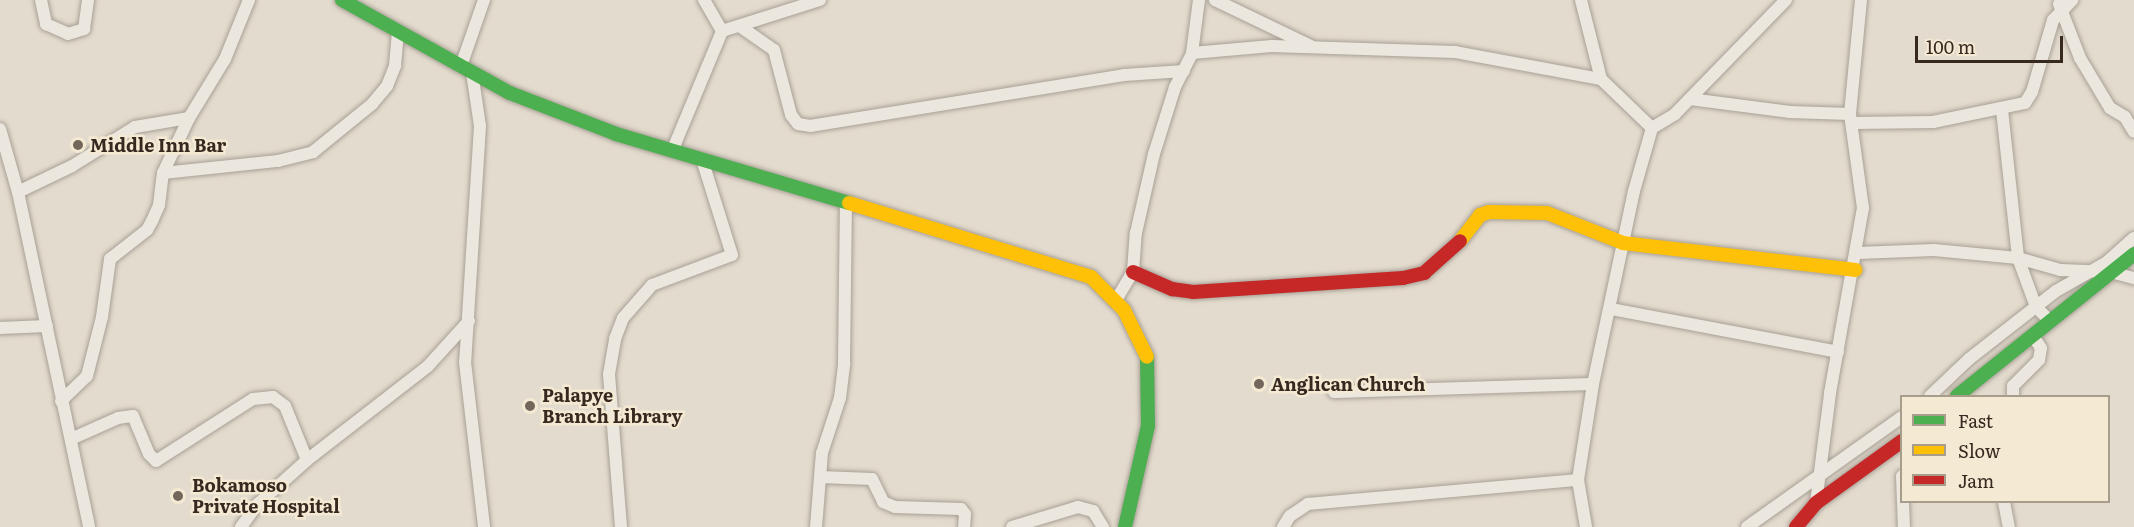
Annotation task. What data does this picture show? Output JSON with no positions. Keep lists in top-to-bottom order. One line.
{"places":["Middle Inn Bar","Anglican Church","Palapye Branch Library","Bokamoso Private Hospital"],"legend":["Fast","Slow","Jam"],"scale_bar":"100 m"}
